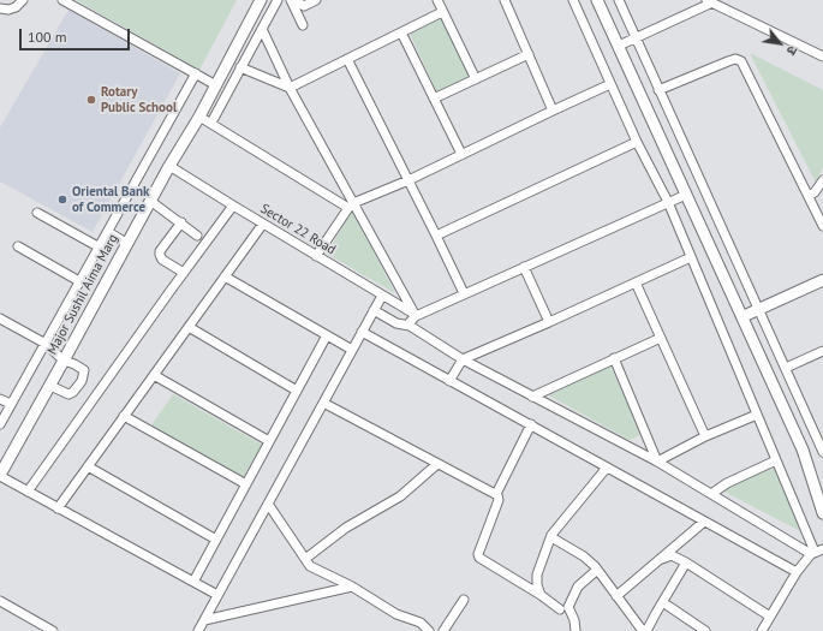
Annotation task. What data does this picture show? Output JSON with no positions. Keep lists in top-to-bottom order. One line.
{"streets":{"street":["Sector 22 Road","Major Sushil Aima Marg"]},"crossings":[["Sector 22 Road","Major Sushil Aima Marg"]],"places":["Rotary Public School","Oriental Bank of Commerce"],"scale_bar":"100 m","north":"bottom right"}
